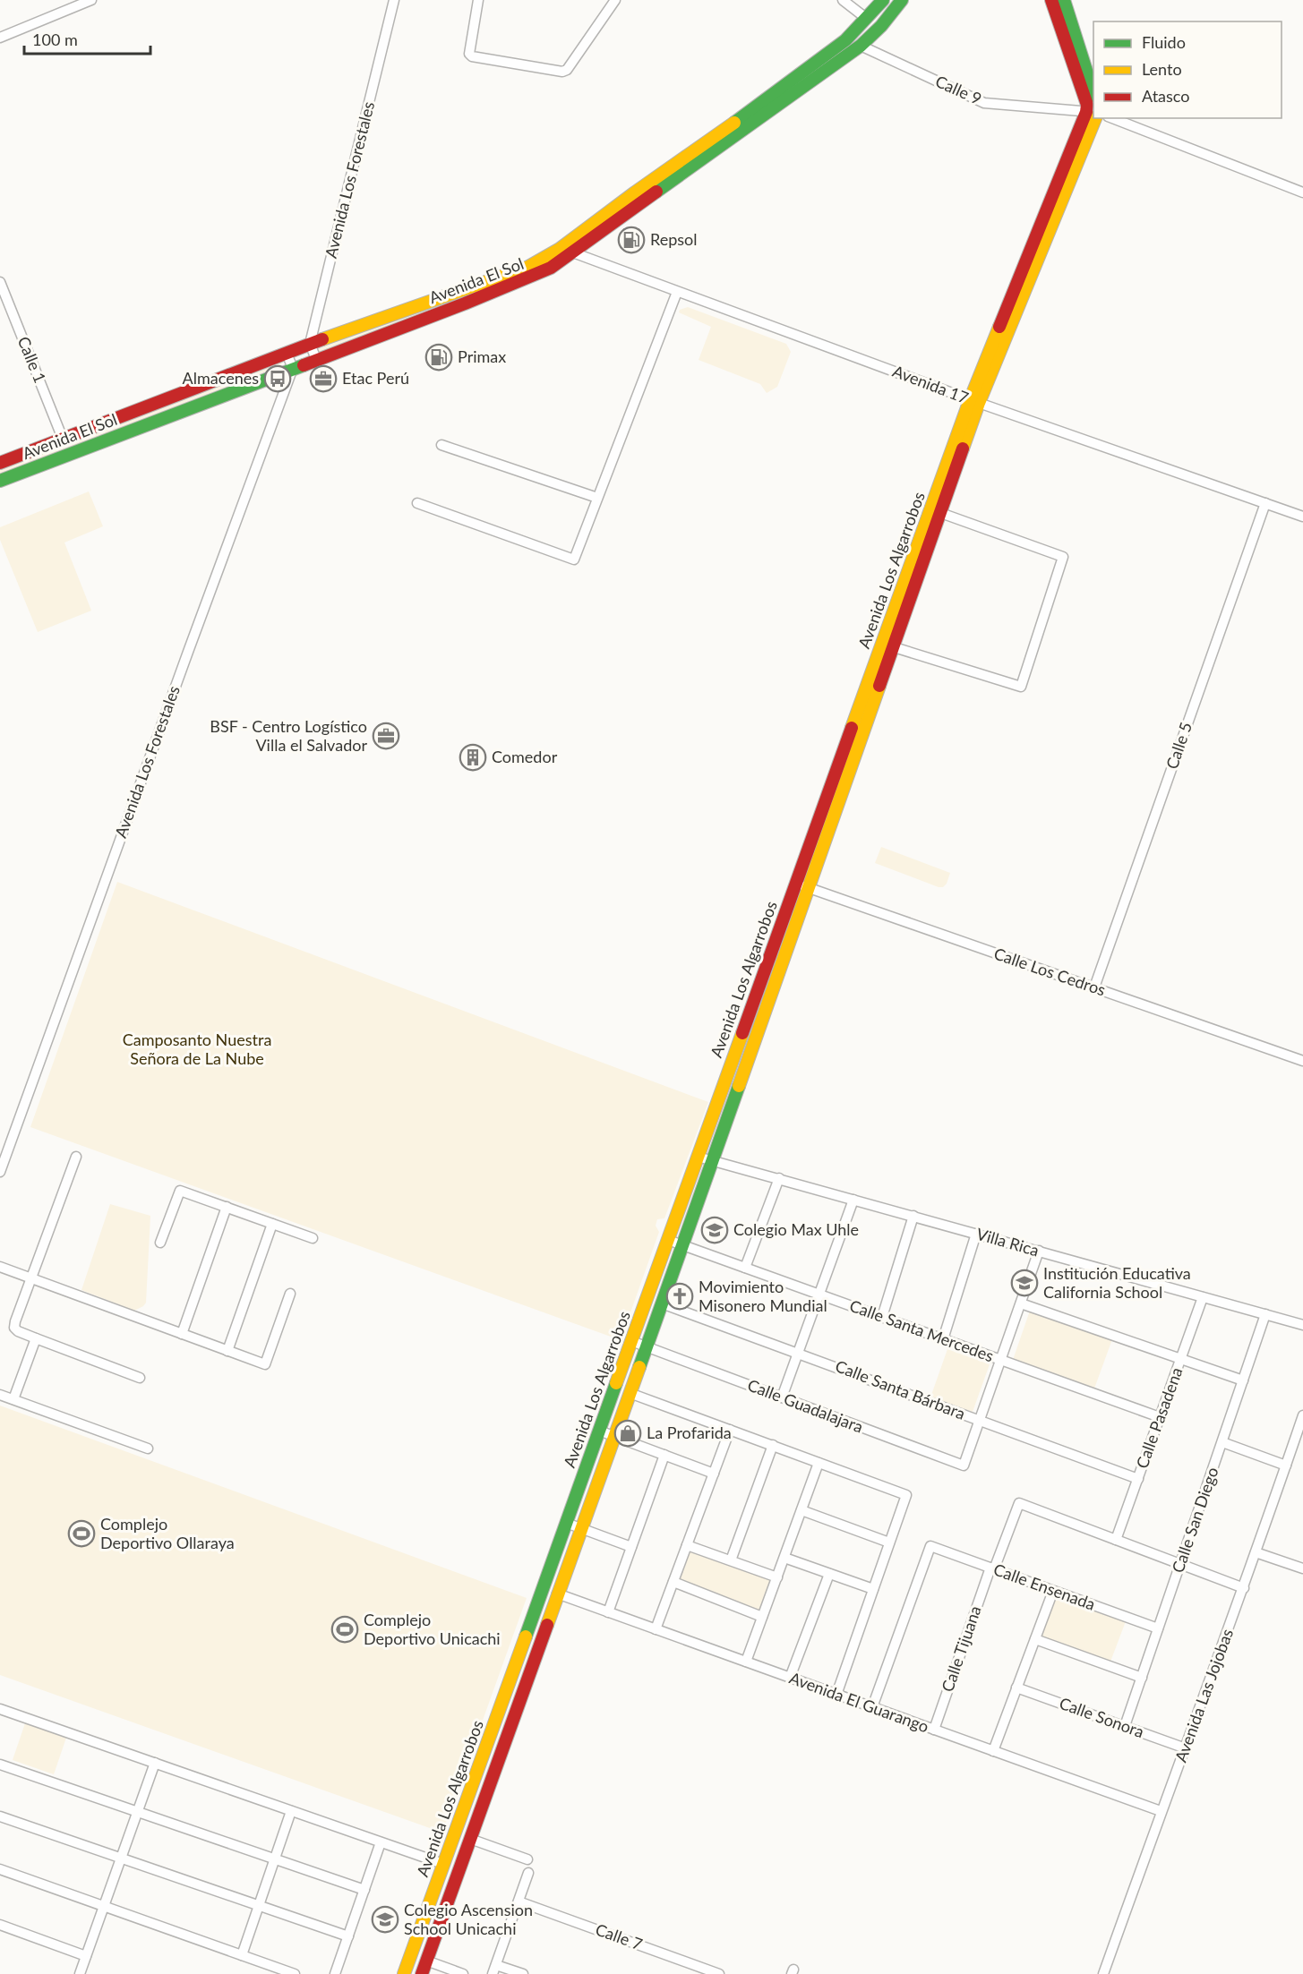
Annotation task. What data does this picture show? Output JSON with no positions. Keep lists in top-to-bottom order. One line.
{"streets":{"street":["Calle 9","Avenida Los Forestales","Avenida El Sol","Calle 1","Avenida 17","Avenida Los Algarrobos","Calle 5","Calle Los Cedros","Villa Rica","Calle Santa Mercedes","Calle Santa Bárbara","Calle Guadalajara","Calle Pasadena","Calle San Diego","Calle Ensenada","Calle Tijuana","Avenida Las Jojobas","Avenida El Guarango","Calle Sonora","Calle 7"]},"crossings":[["Calle 9","Avenida El Sol"],["Calle 9","Avenida Los Algarrobos"],["Avenida Los Forestales","Avenida El Sol"],["Avenida El Sol","Calle 1"],["Avenida El Sol","Avenida 17"],["Avenida 17","Avenida Los Algarrobos"],["Avenida 17","Calle 5"],["Avenida Los Algarrobos","Calle Los Cedros"],["Avenida Los Algarrobos","Villa Rica"],["Avenida Los Algarrobos","Calle Santa Mercedes"],["Avenida Los Algarrobos","Calle Santa Bárbara"],["Avenida Los Algarrobos","Calle Guadalajara"],["Avenida Los Algarrobos","Avenida El Guarango"],["Calle 5","Calle Los Cedros"],["Villa Rica","Calle Pasadena"],["Villa Rica","Calle San Diego"],["Calle Santa Mercedes","Calle Pasadena"],["Calle Santa Bárbara","Calle Guadalajara"],["Calle Santa Bárbara","Calle Pasadena"],["Calle Pasadena","Calle Tijuana"],["Calle San Diego","Calle Ensenada"],["Calle San Diego","Calle Sonora"],["Calle Ensenada","Calle Tijuana"],["Calle Ensenada","Avenida El Guarango"],["Calle Tijuana","Avenida El Guarango"],["Avenida Las Jojobas","Avenida El Guarango"],["Avenida Las Jojobas","Calle Sonora"]],"parks":["Camposanto Nuestra Señora de La Nube"],"places":{"fuel station":["Repsol","Primax"],"bus stop":["Almacenes"],"office":["Etac Perú","BSF - Centro Logístico Villa el Salvador"],"building":["Comedor"],"school or university":["Colegio Max Uhle","Institución Educativa California School","Colegio Ascension School Unicachi"],"church":["Movimiento Misonero Mundial"],"shop":["La Profarida"],"sports":["Complejo Deportivo Ollaraya","Complejo Deportivo Unicachi"]},"legend":["Fluido","Lento","Atasco"],"scale_bar":"100 m"}
